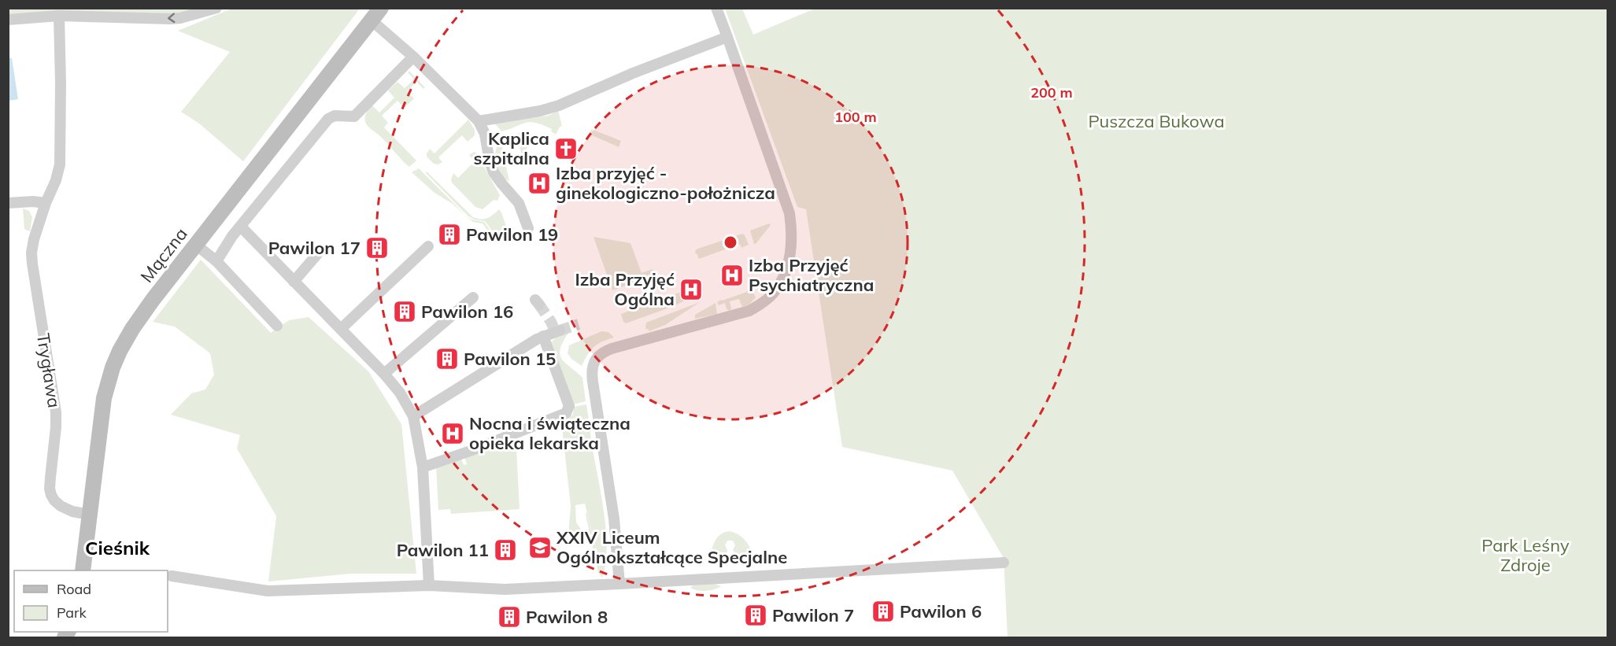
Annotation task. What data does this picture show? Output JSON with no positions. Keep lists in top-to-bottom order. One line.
{"streets":{"street":["Mączna","Trygława"]},"crossings":[["Mączna","Trygława"]],"districts":["Cieśnik"],"parks":["Puszcza Bukowa","Park Leśny Zdroje"],"places":{"church":["Kaplica szpitalna"],"hospital":["Izba przyjęć - ginekologiczno-położnicza","Izba Przyjęć Psychiatryczna","Izba Przyjęć Ogólna","Nocna i świąteczna opieka lekarska"],"building":["Pawilon 19","Pawilon 17","Pawilon 16","Pawilon 15","Pawilon 11","Pawilon 6","Pawilon 7","Pawilon 8"],"school or university":["XXIV Liceum Ogólnokształcące Specjalne"]},"legend":["Road","Park"],"rings":["200 m","100 m"]}
